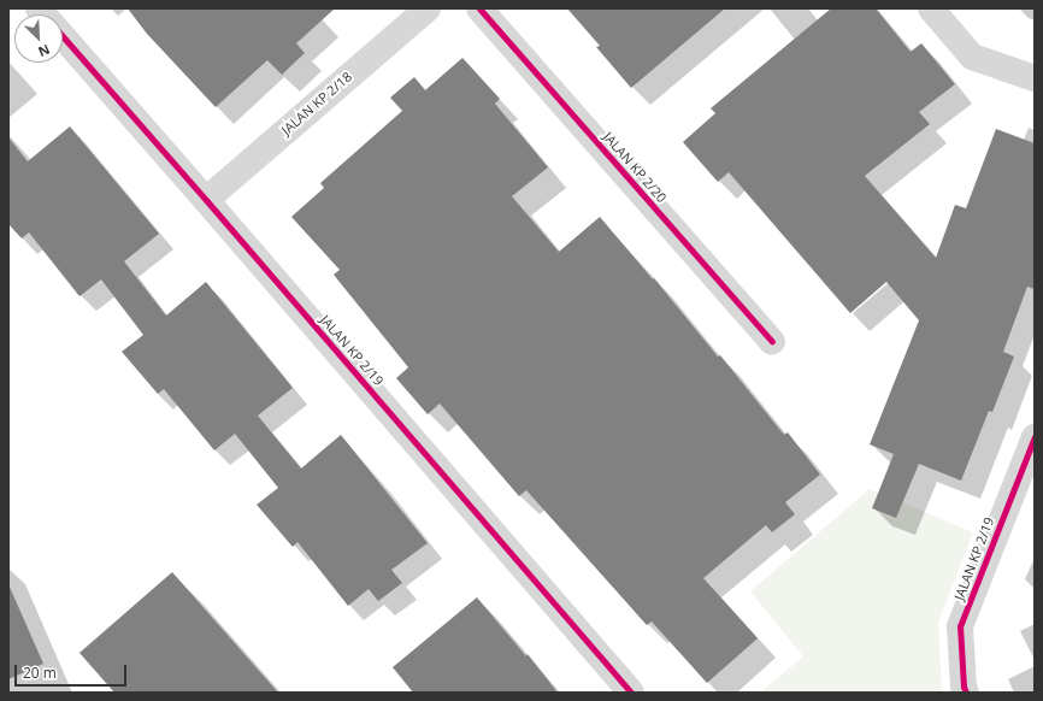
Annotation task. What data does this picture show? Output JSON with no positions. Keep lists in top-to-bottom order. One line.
{"streets":{"street":["JALAN KP 2/18","JALAN KP 2/20","JALAN KP 2/19"]},"crossings":[["JALAN KP 2/18","JALAN KP 2/19"]],"scale_bar":"20 m","north":"bottom right"}
